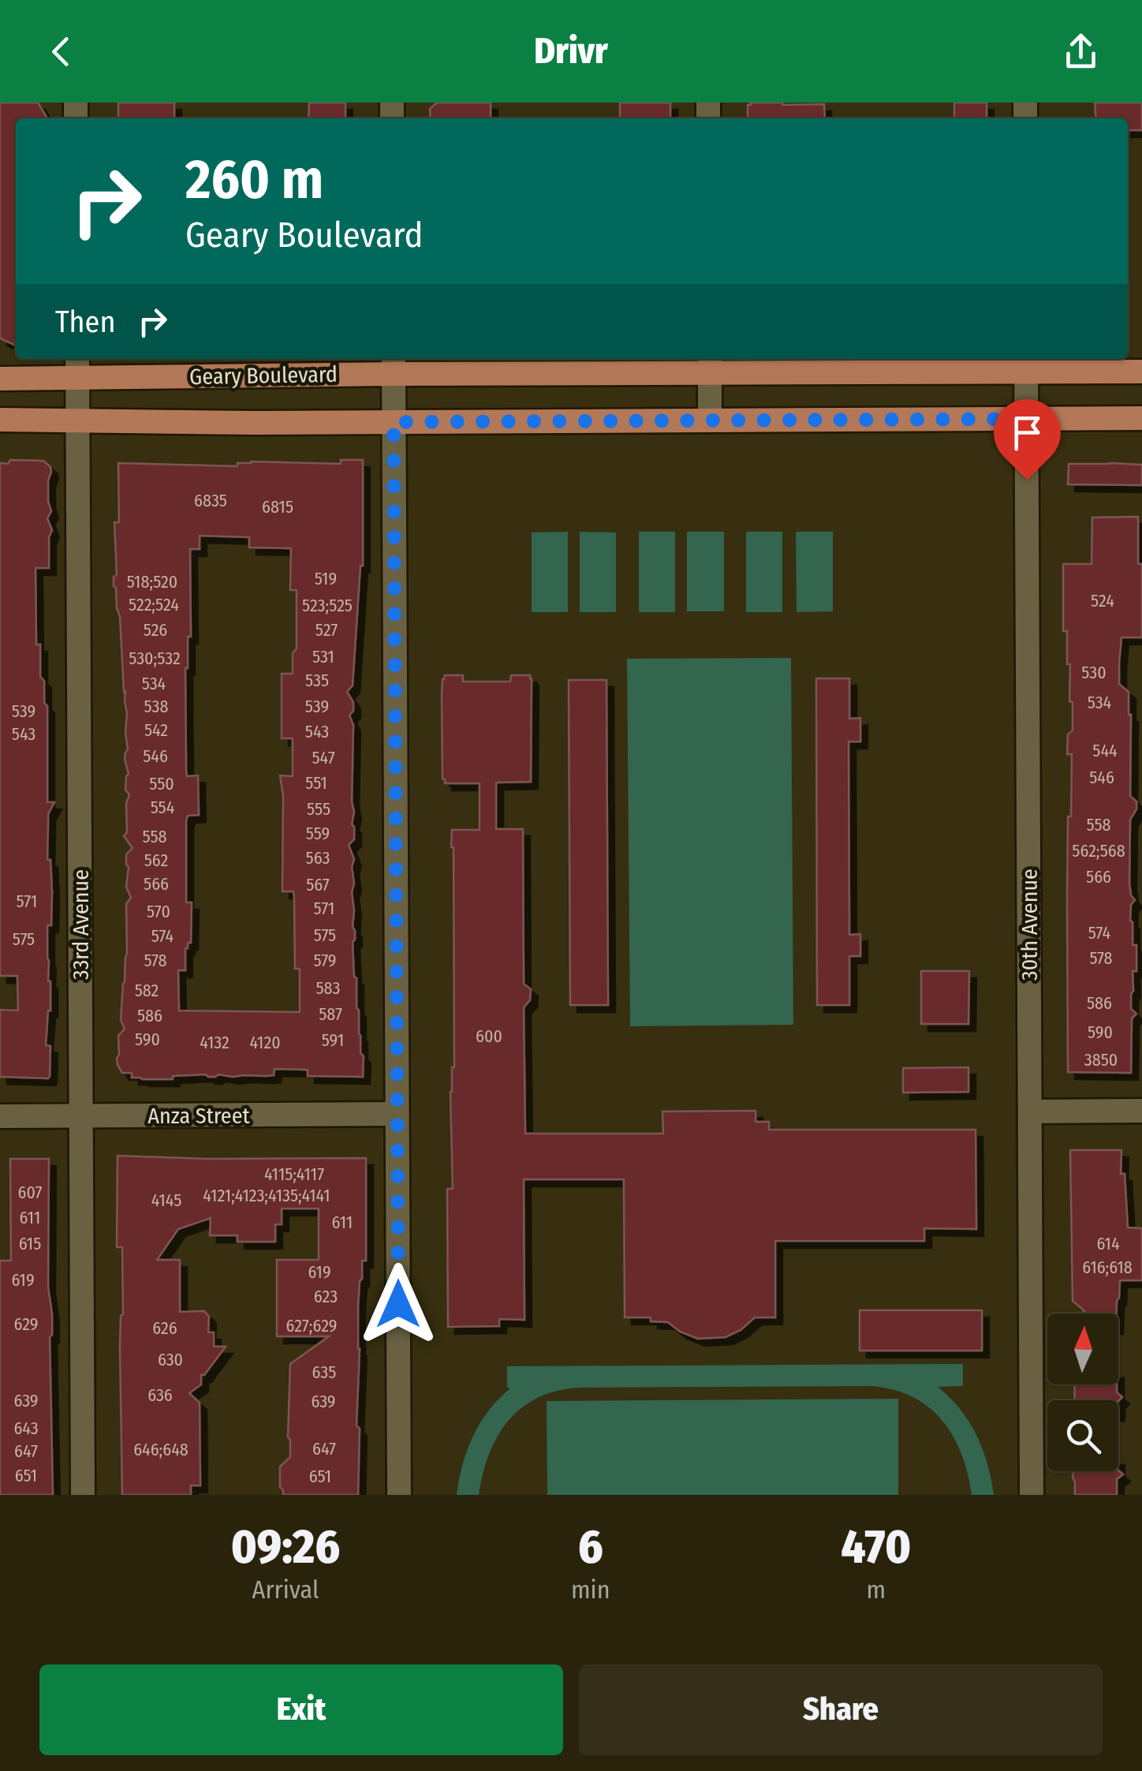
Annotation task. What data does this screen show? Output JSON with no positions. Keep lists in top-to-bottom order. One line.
{"streets":{"main road":["Geary Boulevard"],"street":["33rd Avenue","30th Avenue","Anza Street"]},"crossings":[["Geary Boulevard","33rd Avenue"],["Geary Boulevard","30th Avenue"],["33rd Avenue","Anza Street"]],"house_numbers":["6835","6815","519","518;520","524","522;524","523;525","526","527","531","530;532","530","535","534","534","538","539","539","542","543","543","544","546","547","546","551","550","554","555","558","559","558","562;568","563","562","566","566","567","571","571","570","574","575","574","575","578","578","579","583","582","586","587","586","590","600","590","591","4132","4120","3850","4115;4117","607","4121;4123;4135;4141","4145","611","611","615","614","616;618","619","619","623","629","627;629","626","630","635","636","639","639","643","647","646;648","647","651","651"],"north":"top","page":{"header":"Drivr","turn":["260 m","Geary Boulevard"],"then":"Then","eta":["09:26","Arrival","6","min","470","m"],"buttons":["Exit","Share"]}}
